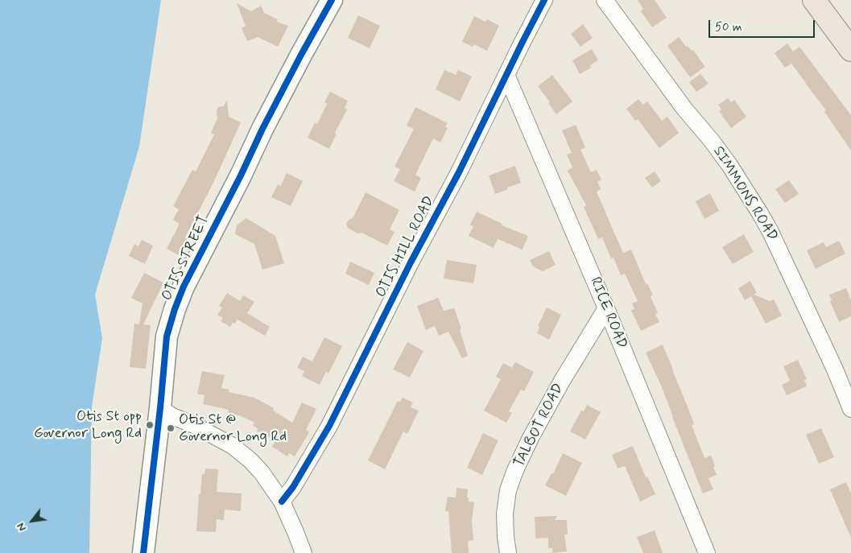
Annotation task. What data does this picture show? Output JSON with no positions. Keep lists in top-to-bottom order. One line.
{"streets":{"street":["SIMMONS ROAD","OTIS HILL ROAD","OTIS STREET","RICE ROAD","TALBOT ROAD"]},"crossings":[["OTIS HILL ROAD","RICE ROAD"],["RICE ROAD","TALBOT ROAD"]],"places":["Otis St opp Governor Long Rd","Otis St @ Governor Long Rd"],"scale_bar":"50 m","north":"bottom left"}
